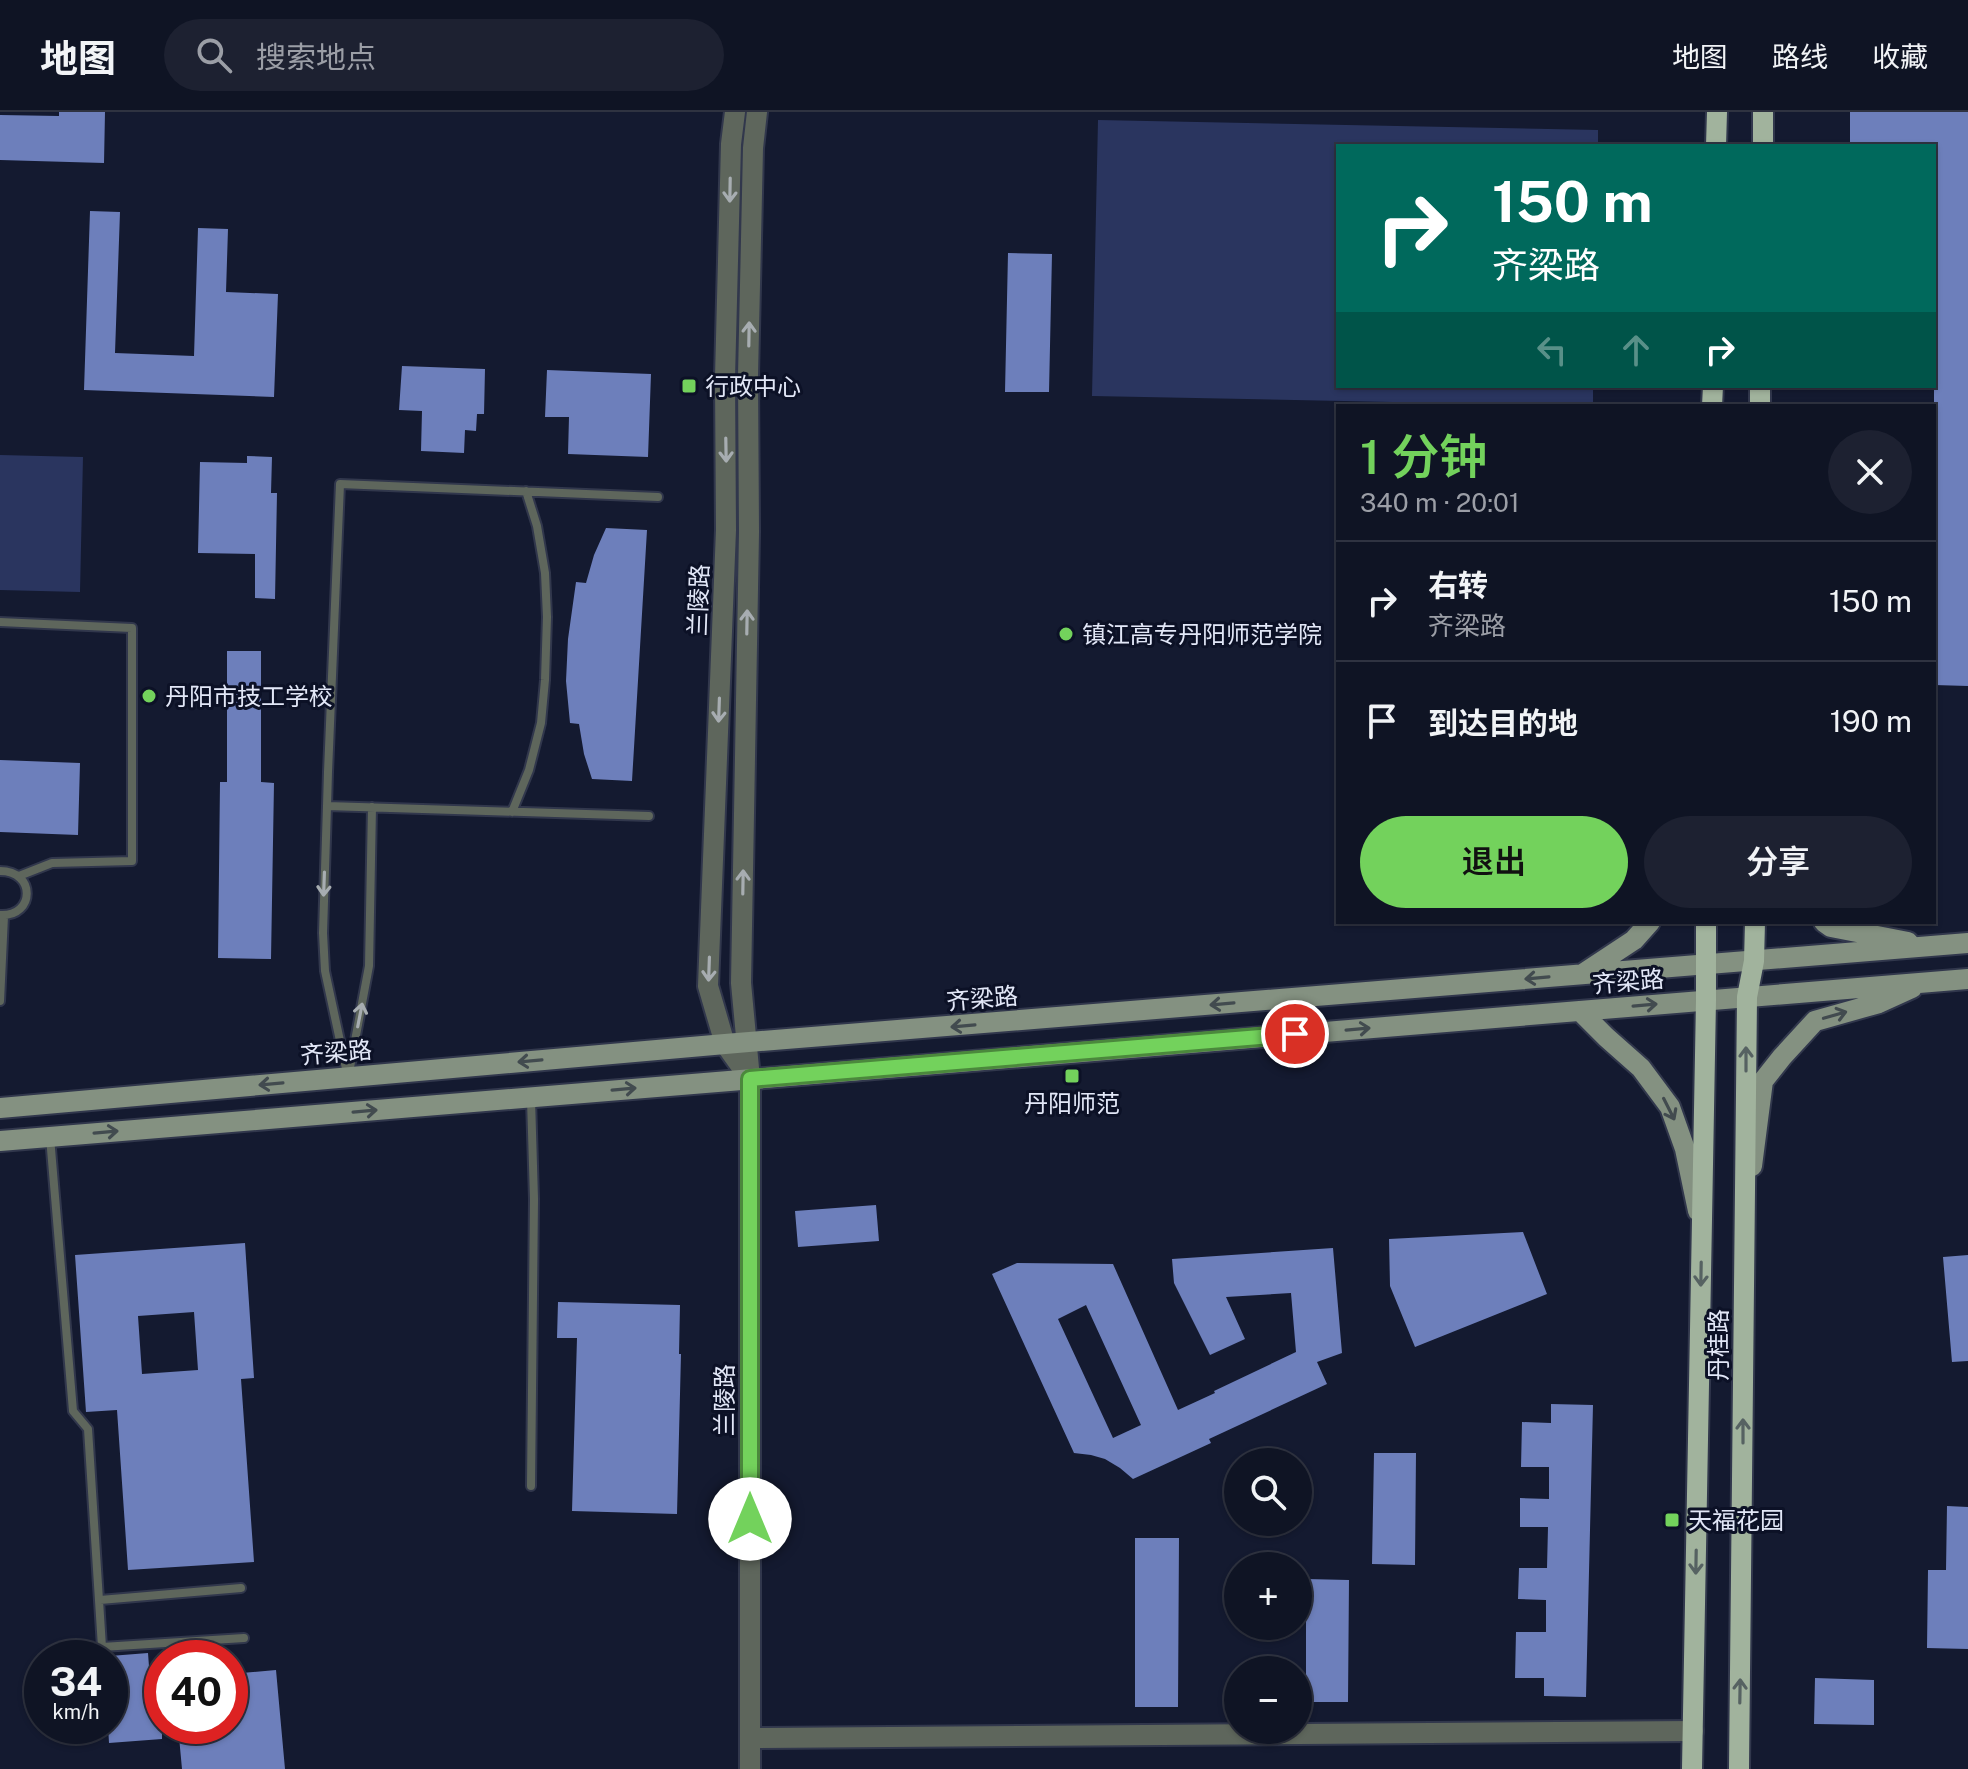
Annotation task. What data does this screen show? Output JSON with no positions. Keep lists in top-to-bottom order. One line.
{"streets":{"main road":["齐梁路","丹桂路"],"street":["兰陵路"]},"crossings":[["兰陵路","齐梁路"],["齐梁路","丹桂路"]],"places":{"transit":["行政中心","丹阳师范","天福花园"],"other":["镇江高专丹阳师范学院","丹阳市技工学校"]},"page":{"header":"地图","search":"搜索地点","nav":["地图","路线","收藏"],"turn":["150 m","齐梁路"],"heading":["1 分钟","340 m · 20:01"],"list":[{"name":"右转","note":"齐梁路","value":"150 m"},{"name":"到达目的地","value":"190 m"}],"buttons":["退出","分享"],"map_buttons":["+","−"],"speed":"34 km/h","limit":"40"}}
